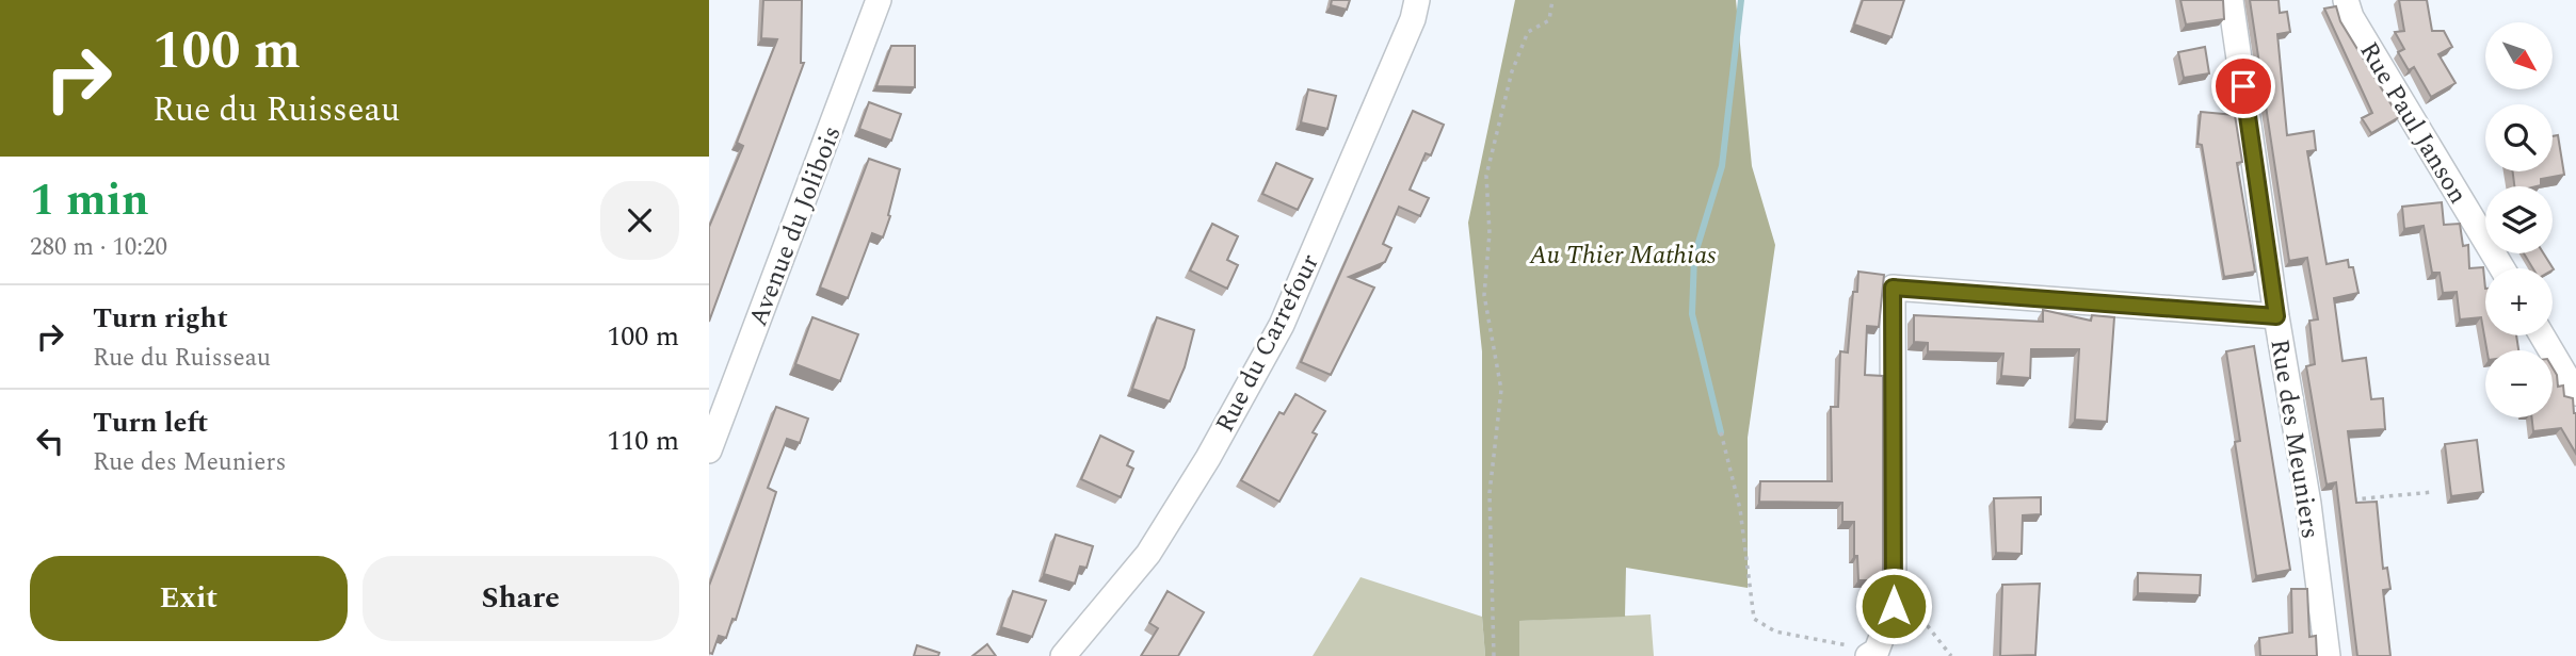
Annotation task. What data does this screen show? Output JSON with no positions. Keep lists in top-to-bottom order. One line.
{"streets":{"street":["Rue Paul Janson","Avenue du Jolibois","Rue du Carrefour","Rue des Meuniers"]},"parks":["Au Thier Mathias"],"north":"bottom right","page":{"turn":["100 m","Rue du Ruisseau"],"map_buttons":["+","−"],"heading":["1 min","280 m · 10:20"],"list":[{"name":"Turn right","note":"Rue du Ruisseau","value":"100 m"},{"name":"Turn left","note":"Rue des Meuniers","value":"110 m"}],"buttons":["Exit","Share"]}}
